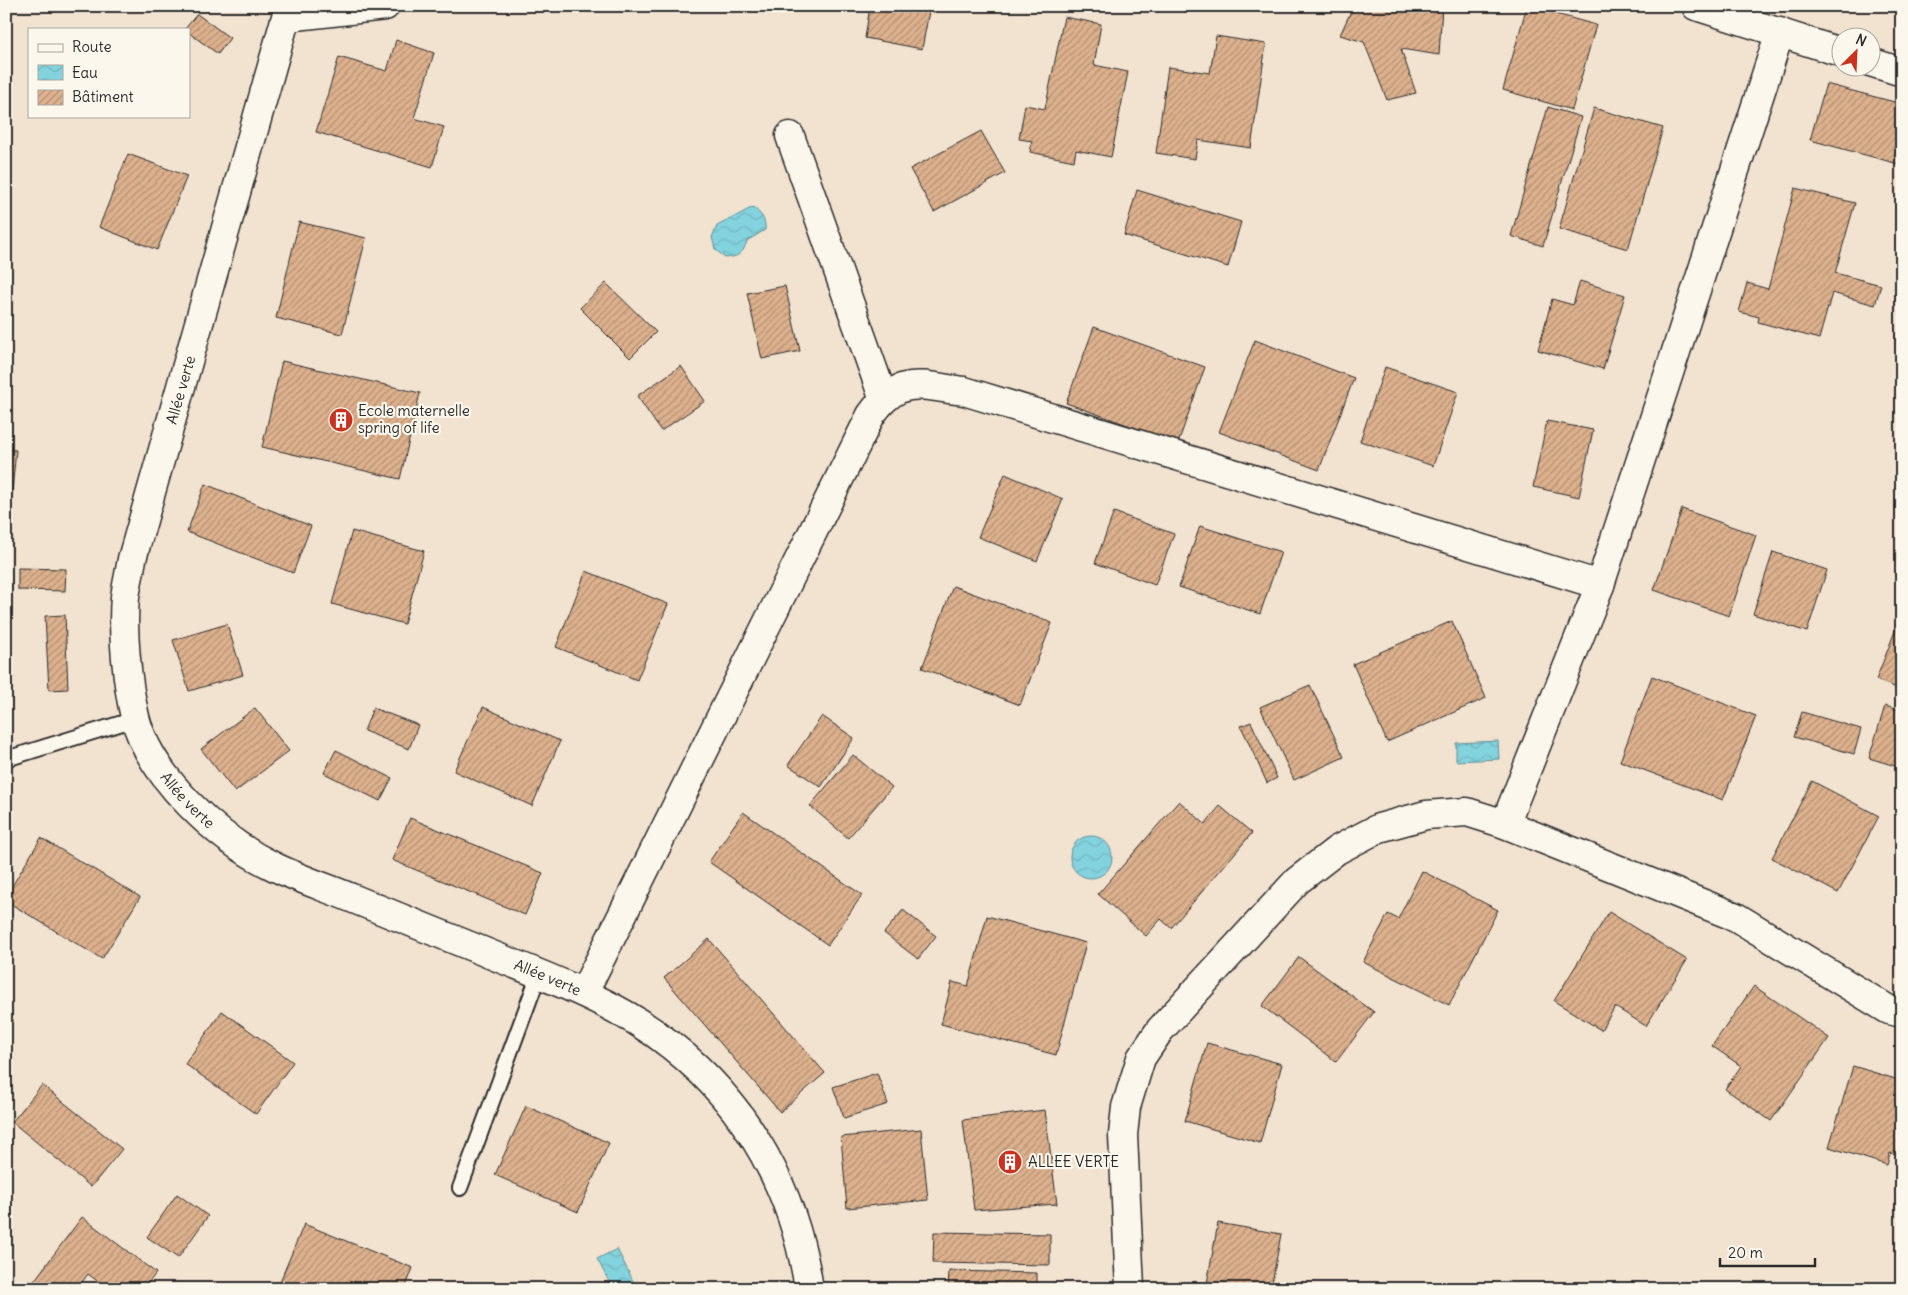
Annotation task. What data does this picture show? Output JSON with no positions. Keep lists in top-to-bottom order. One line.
{"streets":{"street":["Allée verte"]},"places":{"building":["Ecole maternelle spring of life","ALLEE VERTE"]},"legend":["Route","Eau","Bâtiment"],"scale_bar":"20 m","north":"top right"}
